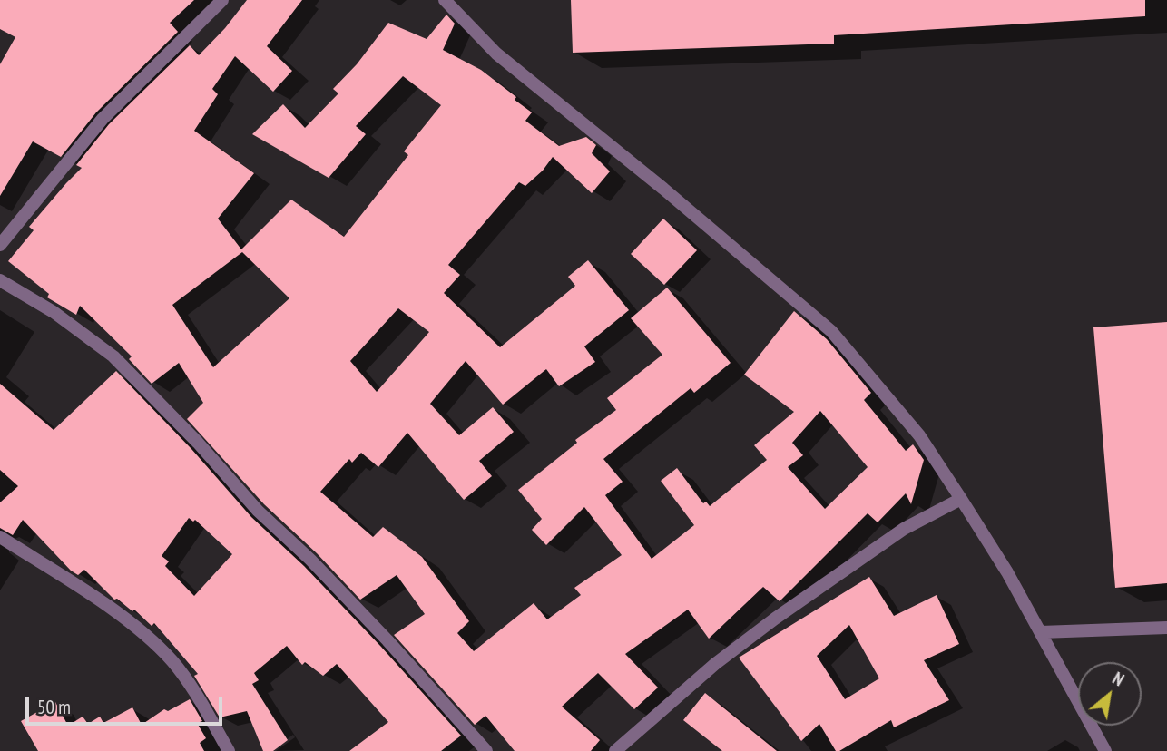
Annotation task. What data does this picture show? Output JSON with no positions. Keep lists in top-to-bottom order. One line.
{"scale_bar":"50 m","north":"top right"}
